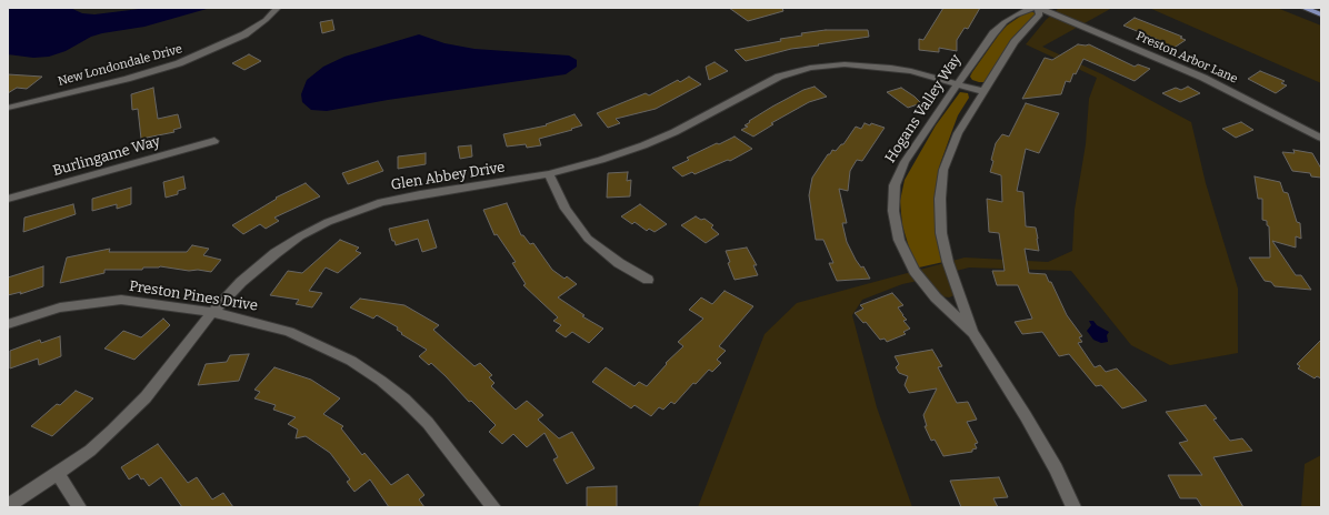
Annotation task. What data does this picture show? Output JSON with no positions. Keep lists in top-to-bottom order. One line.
{"streets":{"street":["Preston Arbor Lane","New Londondale Drive","Hogans Valley Way","Burlingame Way","Glen Abbey Drive","Preston Pines Drive"]},"crossings":[["Preston Arbor Lane","Hogans Valley Way"],["Hogans Valley Way","Glen Abbey Drive"],["Glen Abbey Drive","Preston Pines Drive"]]}
